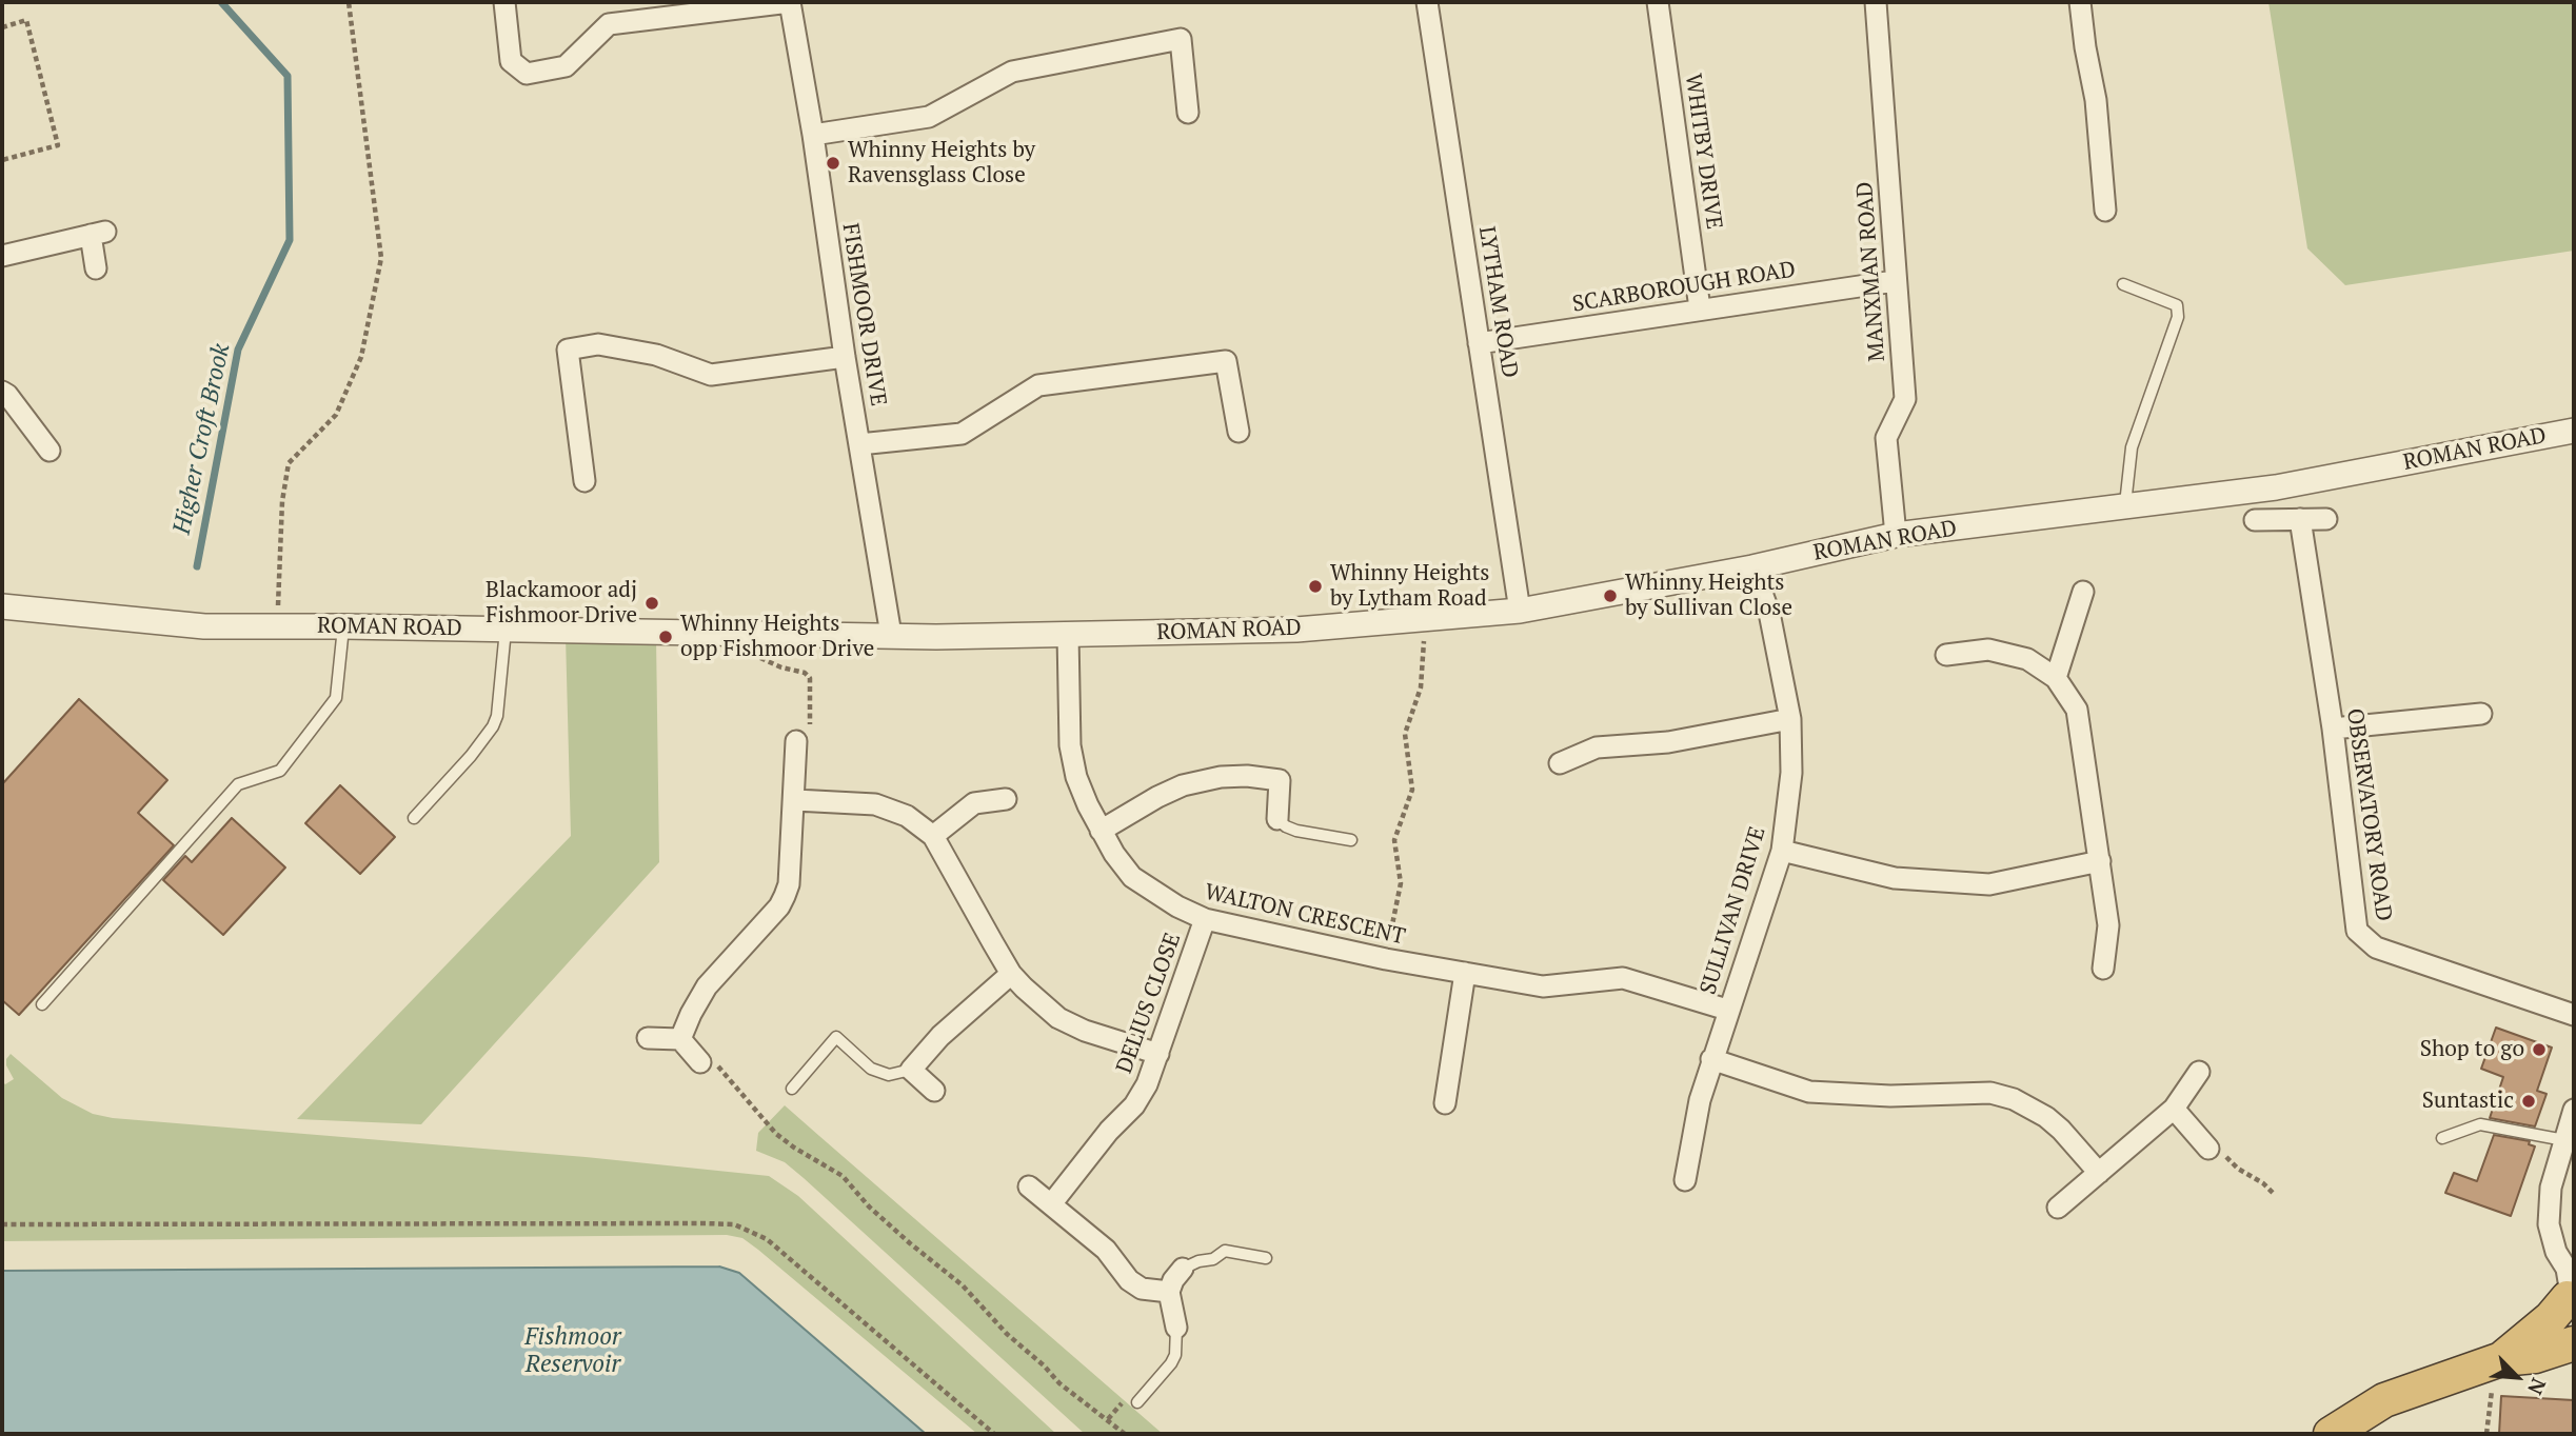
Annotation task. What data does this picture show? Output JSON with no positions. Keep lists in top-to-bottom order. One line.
{"streets":{"street":["WHITBY DRIVE","MANXMAN ROAD","SCARBOROUGH ROAD","LYTHAM ROAD","FISHMOOR DRIVE","ROMAN ROAD","OBSERVATORY ROAD","SULLIVAN DRIVE","WALTON CRESCENT","DELIUS CLOSE"]},"crossings":[["WHITBY DRIVE","SCARBOROUGH ROAD"],["MANXMAN ROAD","SCARBOROUGH ROAD"],["MANXMAN ROAD","ROMAN ROAD"],["SCARBOROUGH ROAD","LYTHAM ROAD"],["LYTHAM ROAD","ROMAN ROAD"],["FISHMOOR DRIVE","ROMAN ROAD"],["ROMAN ROAD","SULLIVAN DRIVE"],["ROMAN ROAD","WALTON CRESCENT"],["SULLIVAN DRIVE","WALTON CRESCENT"],["WALTON CRESCENT","DELIUS CLOSE"]],"water":["Higher Croft Brook","Fishmoor Reservoir"],"places":["Whinny Heights by Ravensglass Close","Whinny Heights by Lytham Road","Whinny Heights by Sullivan Close","Blackamoor adj Fishmoor Drive","Whinny Heights opp Fishmoor Drive","Shop to go","Suntastic"],"north":"bottom right"}
